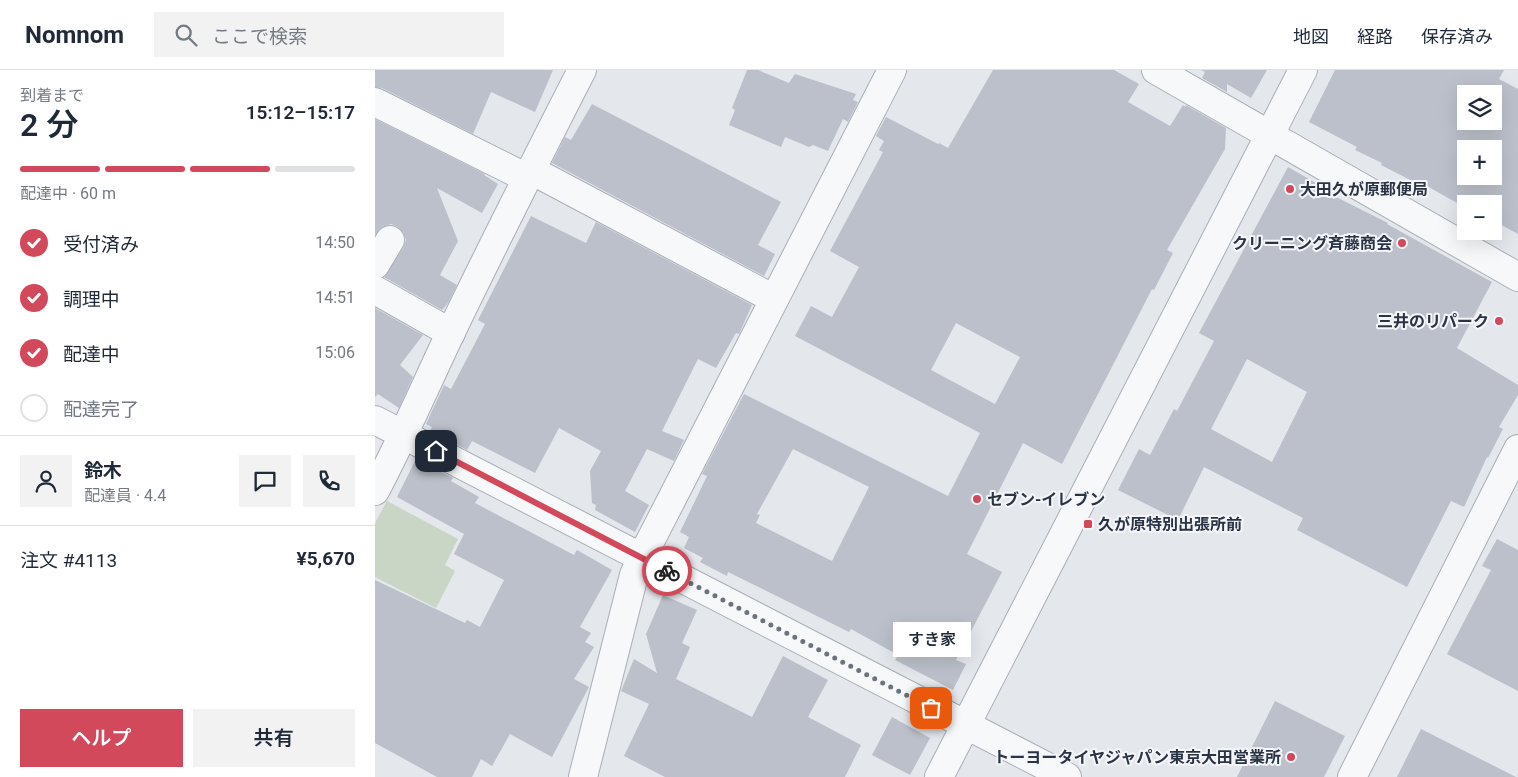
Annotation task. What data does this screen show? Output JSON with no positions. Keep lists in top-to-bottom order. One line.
{"places":{"other":["大田久が原郵便局","クリーニング斉藤商会","三井のリパーク","セブン-イレブン","すき家","トーヨータイヤジャパン東京大田営業所"],"transit":["久が原特別出張所前"]},"page":{"header":"Nomnom","search":"ここで検索","nav":["地図","経路","保存済み"],"heading":["2 分","到着まで","15:12–15:17"],"panel":["鈴木","配達員 · 4.4","注文 #4113","¥5,670"],"map_buttons":["+","−"],"bar":"配達中 · 60 m","list":[["受付済み","14:50"],["調理中","14:51"],["配達中","15:06"],"配達完了"],"bubble":"すき家","buttons":["ヘルプ","共有"]}}
